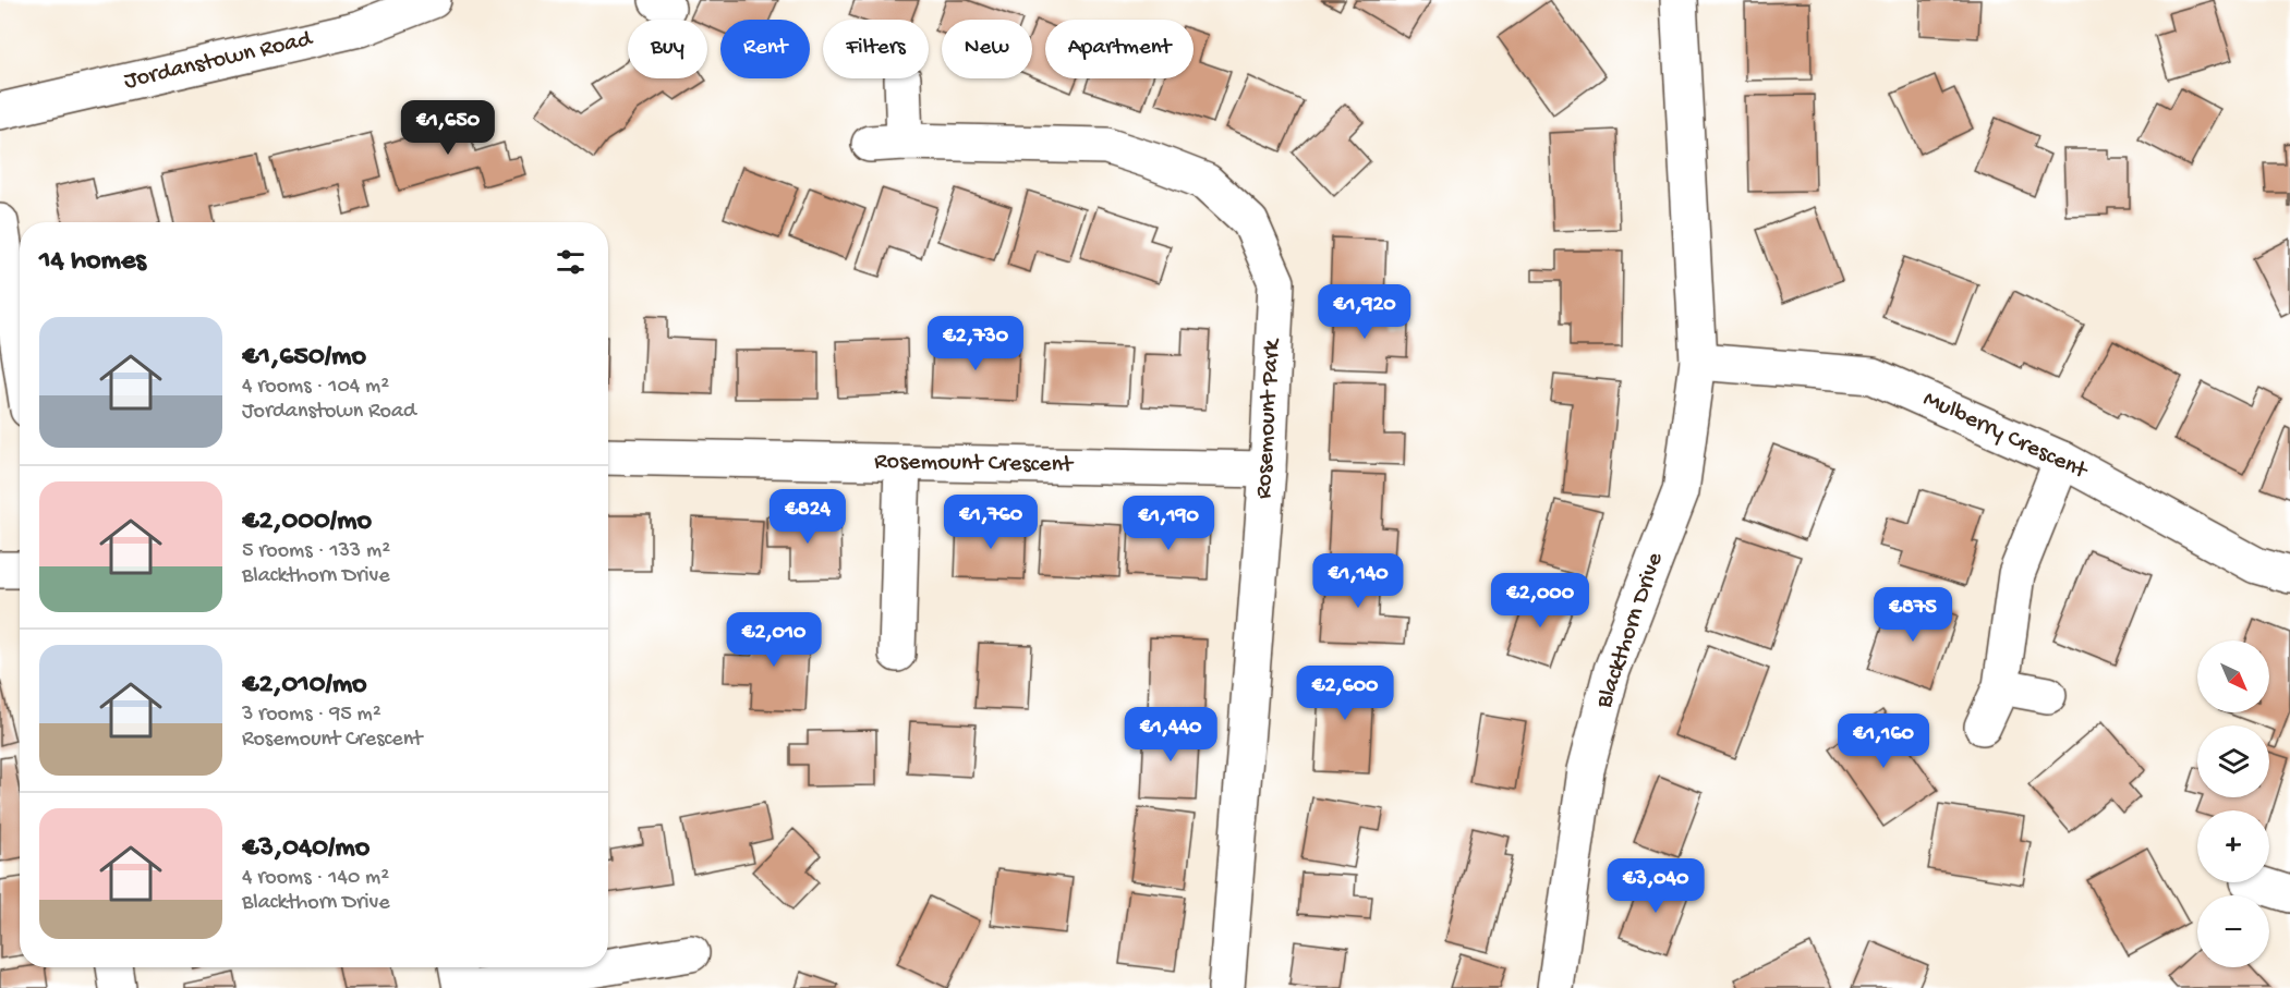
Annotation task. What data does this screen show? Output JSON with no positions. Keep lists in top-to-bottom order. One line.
{"streets":{"street":["Jordanstown Road","Rosemount Park","Mulberry Crescent","Rosemount Crescent","Blackthorn Drive"]},"crossings":[["Rosemount Park","Rosemount Crescent"],["Mulberry Crescent","Blackthorn Drive"]],"north":"bottom right","page":{"chip":["Buy","Rent","Filters","New","Apartment"],"price":["€1,650","€1,920","€2,730","€824","€1,760","€1,190","€1,140","€2,000","€875","€2,010","€2,600","€1,440","€1,160","€3,040"],"heading":"14 homes","list":[{"name":"€1,650/mo","note":"4 rooms · 104 m² · Jordanstown Road"},{"name":"€2,000/mo","note":"5 rooms · 133 m² · Blackthorn Drive"},{"name":"€2,010/mo","note":"3 rooms · 95 m² · Rosemount Crescent"},{"name":"€3,040/mo","note":"4 rooms · 140 m² · Blackthorn Drive"}],"map_buttons":["+","−"]}}
